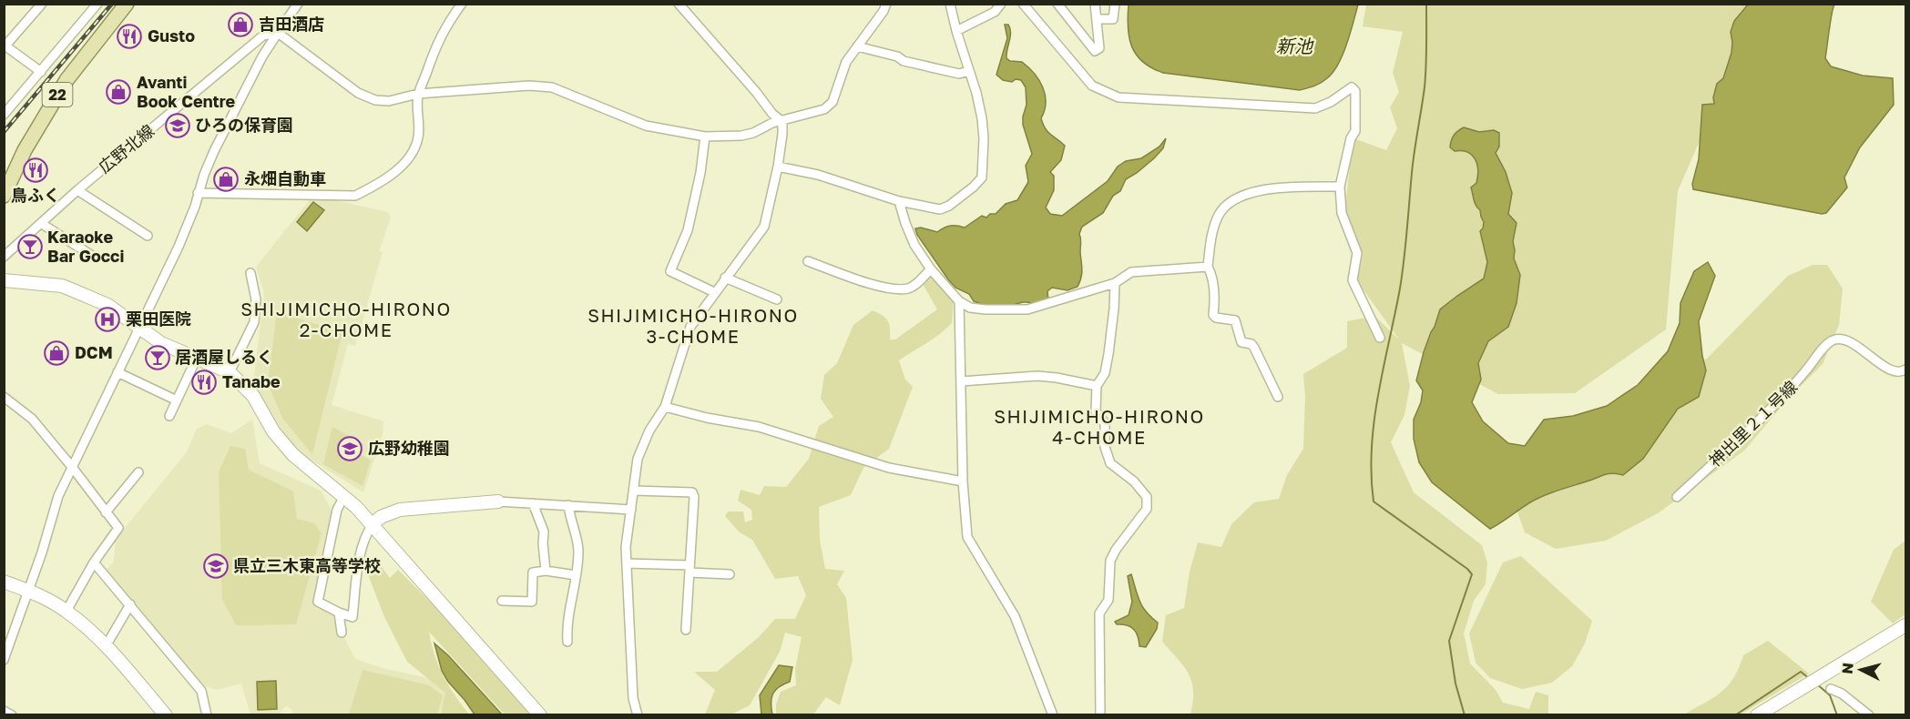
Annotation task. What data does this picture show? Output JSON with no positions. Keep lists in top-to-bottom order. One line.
{"streets":{"main road":["22"],"street":["広野北線","神出里２１号線"]},"districts":["SHIJIMICHO-HIRONO 2-CHOME","SHIJIMICHO-HIRONO 3-CHOME","SHIJIMICHO-HIRONO 4-CHOME"],"water":["新池"],"places":{"shop":["吉田酒店","Avanti Book Centre","永畑自動車","DCM"],"restaurant":["Gusto","鳥ふく","Tanabe"],"school or university":["ひろの保育園","広野幼稚園","県立三木東高等学校"],"bar":["Karaoke Bar Gocci","居酒屋しるく"],"hospital":["栗田医院"]},"north":"left"}
